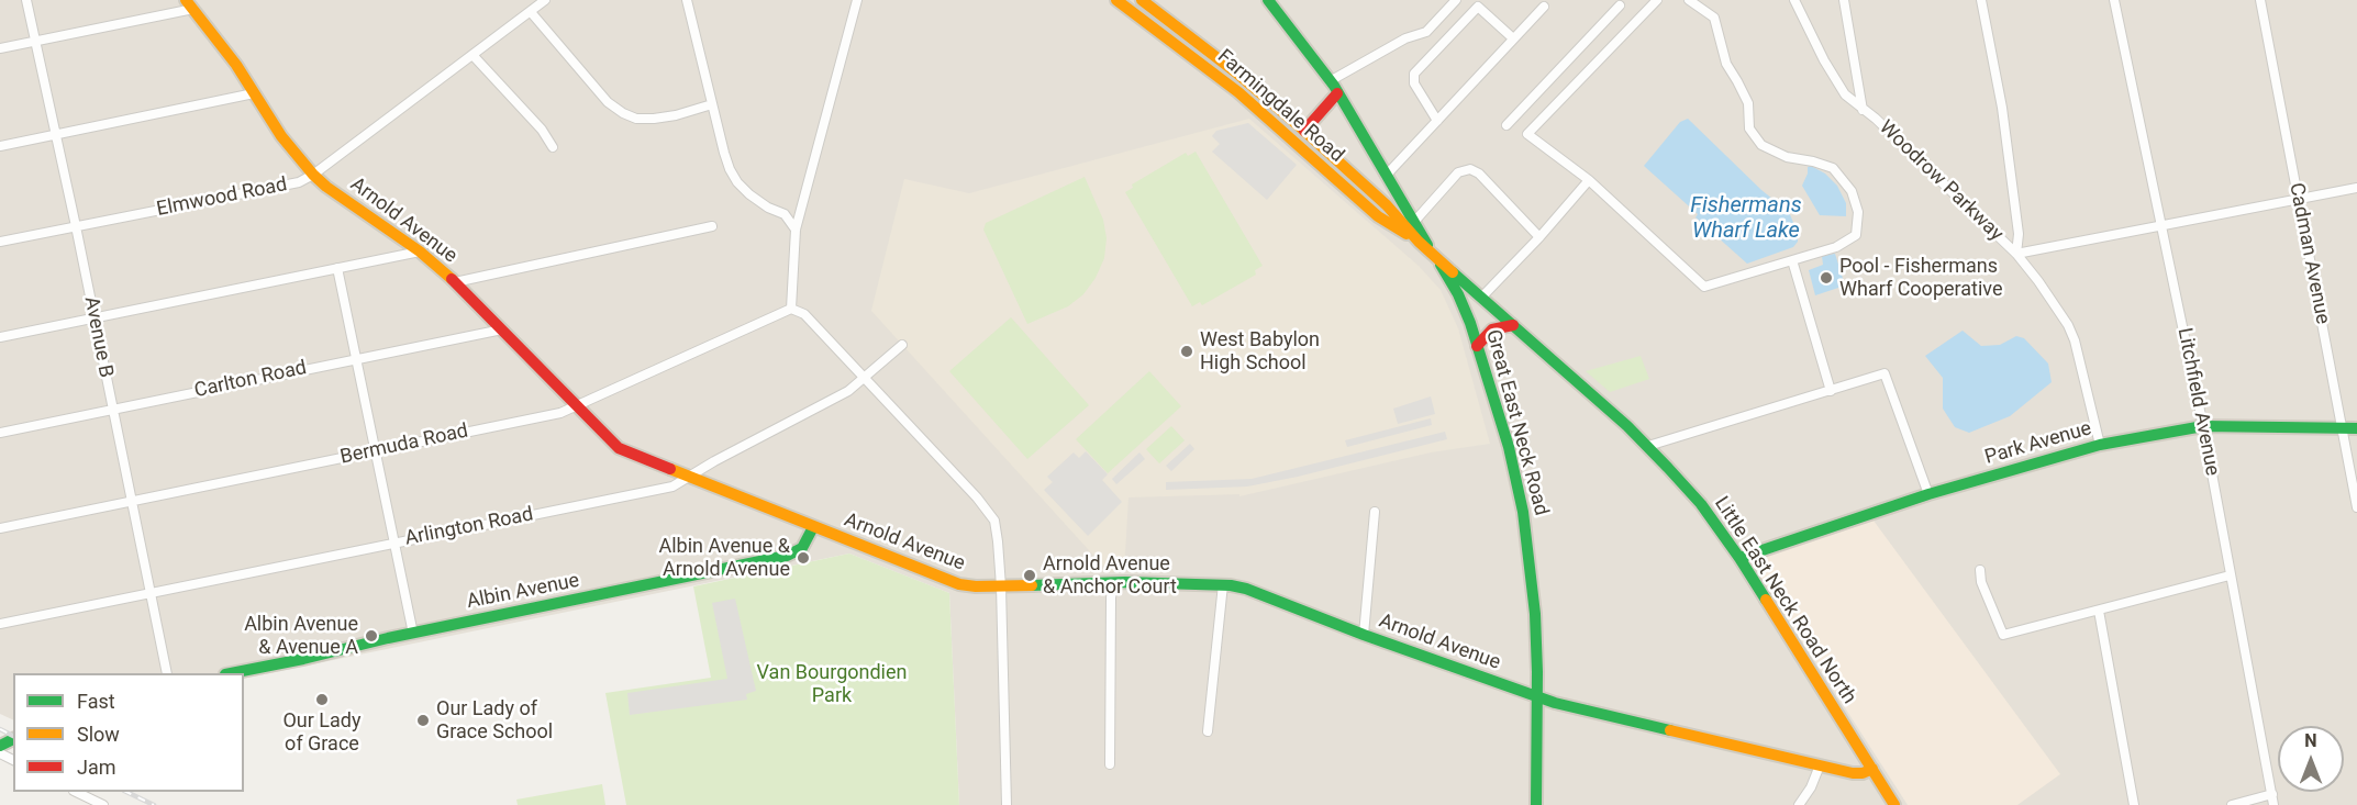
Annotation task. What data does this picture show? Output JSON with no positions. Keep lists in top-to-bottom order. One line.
{"streets":{"street":["Farmingdale Road","Woodrow Parkway","Elmwood Road","Arnold Avenue","Cadman Avenue","Avenue B","Carlton Road","Litchfield Avenue","Great East Neck Road","Park Avenue","Bermuda Road","Arlington Road","Albin Avenue","Little East Neck Road North"]},"crossings":[["Farmingdale Road","Great East Neck Road"],["Farmingdale Road","Little East Neck Road North"],["Woodrow Parkway","Park Avenue"],["Elmwood Road","Arnold Avenue"],["Elmwood Road","Avenue B"],["Arnold Avenue","Carlton Road"],["Arnold Avenue","Great East Neck Road"],["Arnold Avenue","Bermuda Road"],["Arnold Avenue","Arlington Road"],["Arnold Avenue","Albin Avenue"],["Arnold Avenue","Little East Neck Road North"],["Cadman Avenue","Park Avenue"],["Avenue B","Carlton Road"],["Avenue B","Bermuda Road"],["Avenue B","Arlington Road"],["Litchfield Avenue","Park Avenue"],["Great East Neck Road","Little East Neck Road North"],["Park Avenue","Little East Neck Road North"]],"water":["Fishermans Wharf Lake"],"parks":["Van Bourgondien Park"],"places":["Pool - Fishermans Wharf Cooperative","West Babylon High School","Albin Avenue & Arnold Avenue","Arnold Avenue & Anchor Court","Albin Avenue & Avenue A","Our Lady of Grace","Our Lady of Grace School"],"legend":["Fast","Slow","Jam"],"north":"top"}
